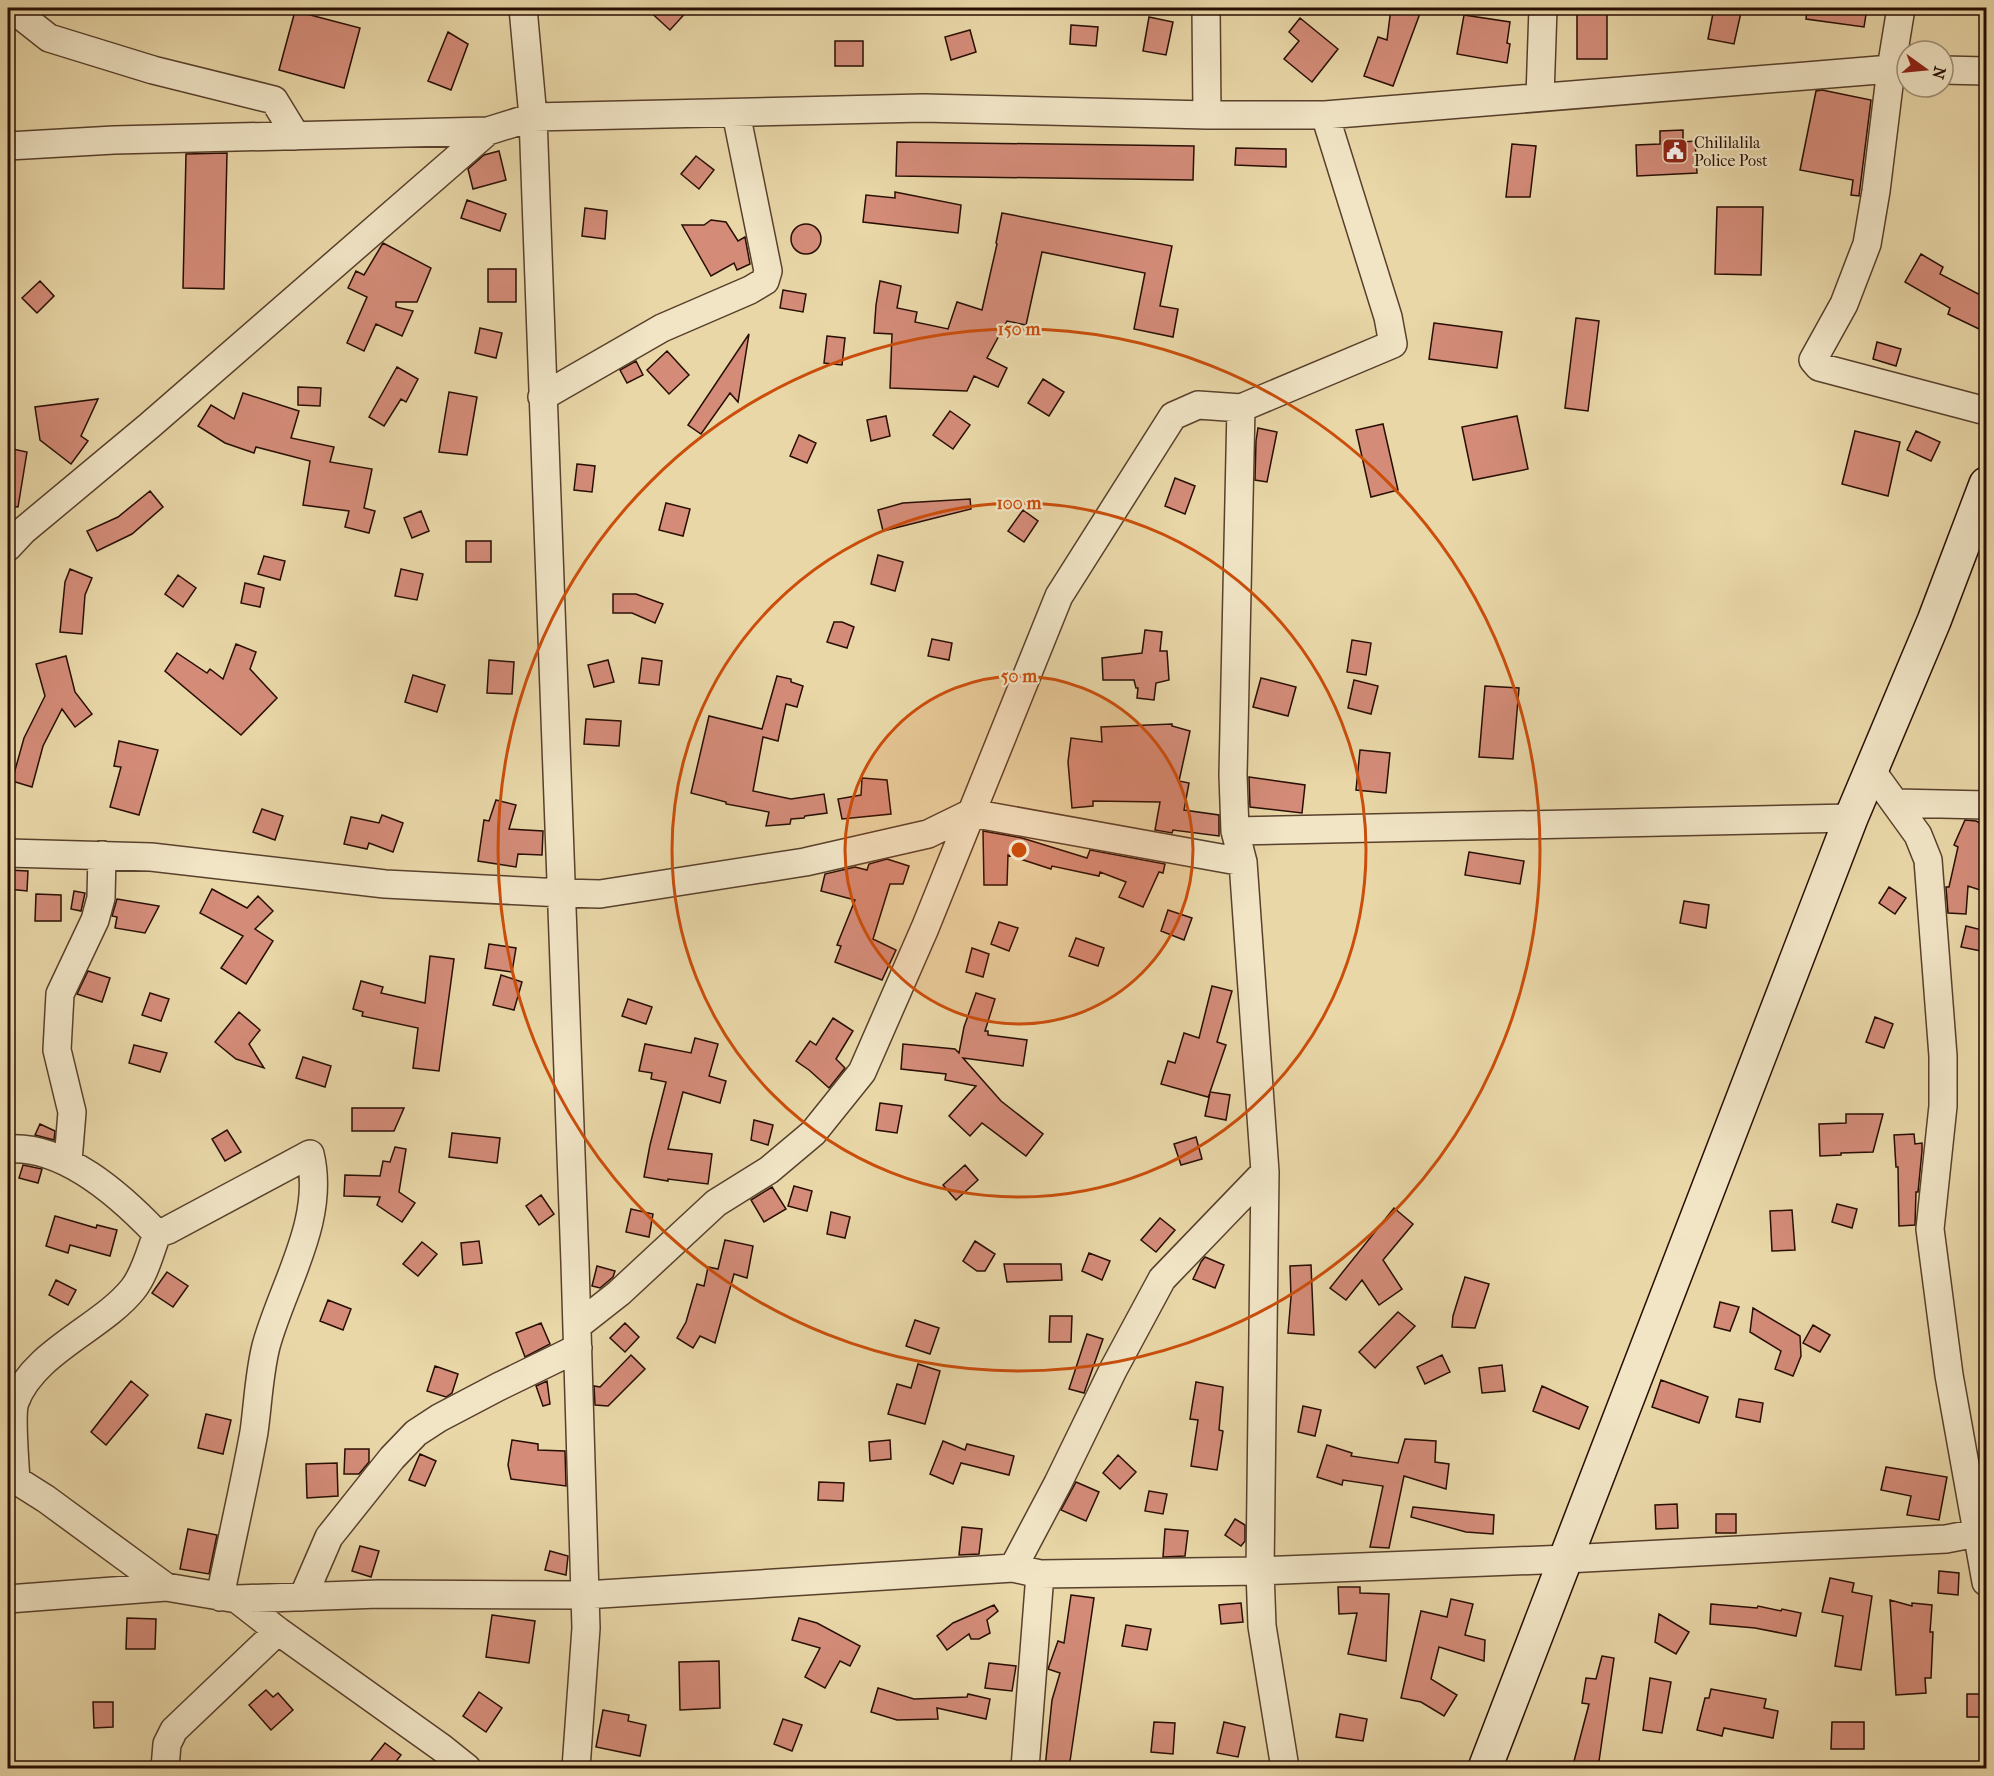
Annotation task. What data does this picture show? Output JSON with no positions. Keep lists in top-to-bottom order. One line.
{"places":{"public building":["Chililalila Police Post"]},"north":"right","rings":["150 m","100 m","50 m"]}
